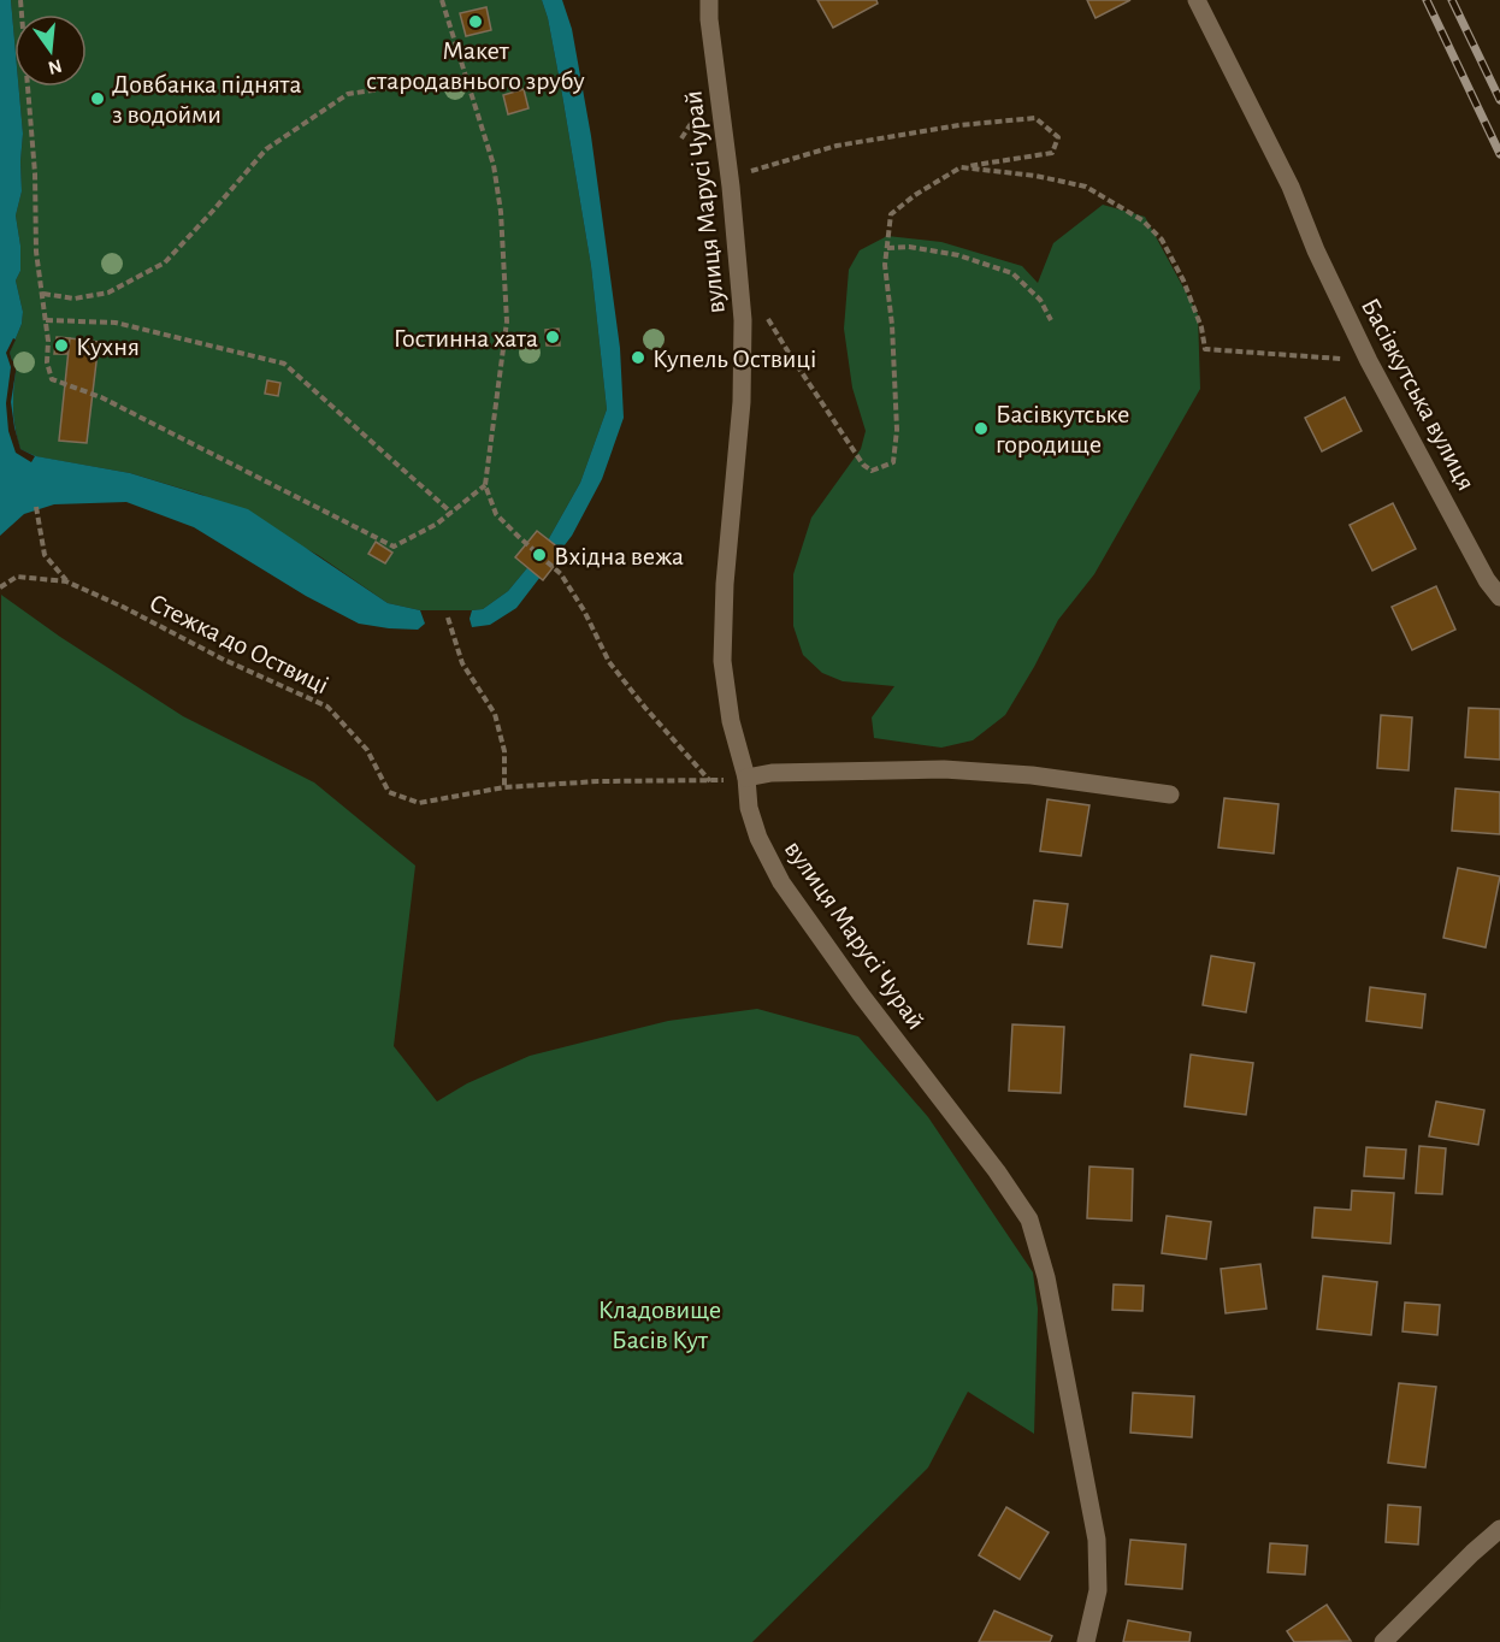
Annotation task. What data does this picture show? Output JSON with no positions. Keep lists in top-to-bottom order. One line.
{"streets":{"street":["вулиця Марусі Чурай","Басівкутська вулиця"],"path":["Стежка до Оствиці"]},"crossings":[["вулиця Марусі Чурай","Стежка до Оствиці"]],"parks":["Кладовище Басів Кут"],"places":["Макет стародавнього зрубу","Довбанка піднята з водойми","Гостинна хата","Кухня","Купель Оствиці","Басівкутське городище","Вхідна вежа"],"north":"bottom"}
